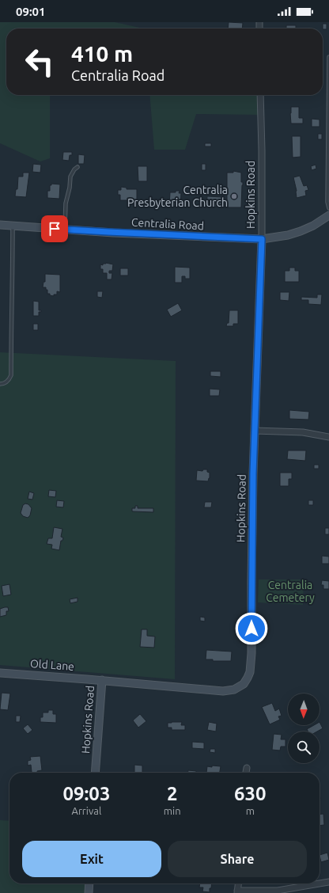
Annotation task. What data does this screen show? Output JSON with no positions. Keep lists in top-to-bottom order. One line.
{"streets":{"main road":["Hopkins Road","Centralia Road","Old Lane"]},"crossings":[["Hopkins Road","Centralia Road"],["Hopkins Road","Old Lane"]],"parks":["Centralia Cemetery"],"places":["Centralia Presbyterian Church"],"north":"bottom","page":{"status":"09:01","turn":["410 m","Centralia Road"],"eta":["09:03","Arrival","2","min","630","m"],"buttons":["Exit","Share"]}}
